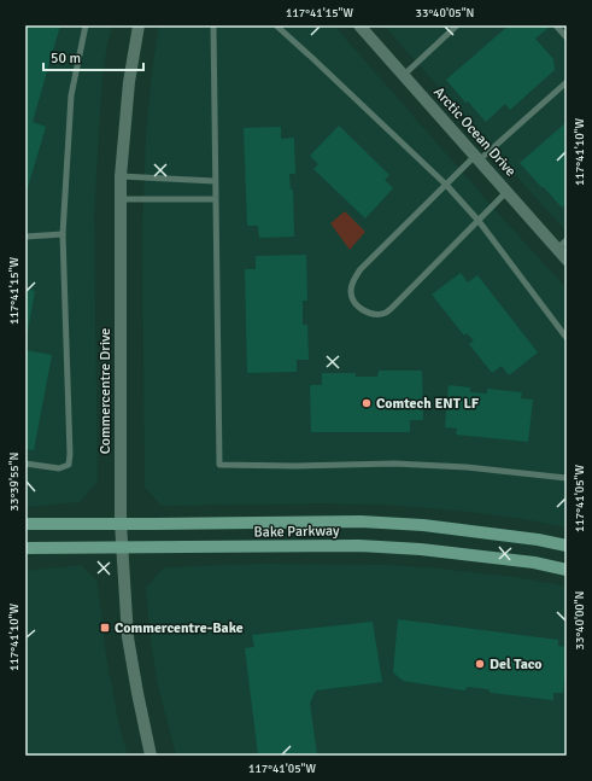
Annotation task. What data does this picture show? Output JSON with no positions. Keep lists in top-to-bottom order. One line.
{"streets":{"main road":["Bake Parkway"],"street":["Arctic Ocean Drive","Commercentre Drive"]},"crossings":[["Commercentre Drive","Bake Parkway"]],"places":{"other":["Comtech ENT LF","Del Taco"],"transit":["Commercentre-Bake"]},"scale_bar":"50 m","coordinates":["117°41'15\"W","33°40'05\"N","117°41'10\"W","33°39'55\"N","117°41'05\"W","33°40'00\"N"]}
